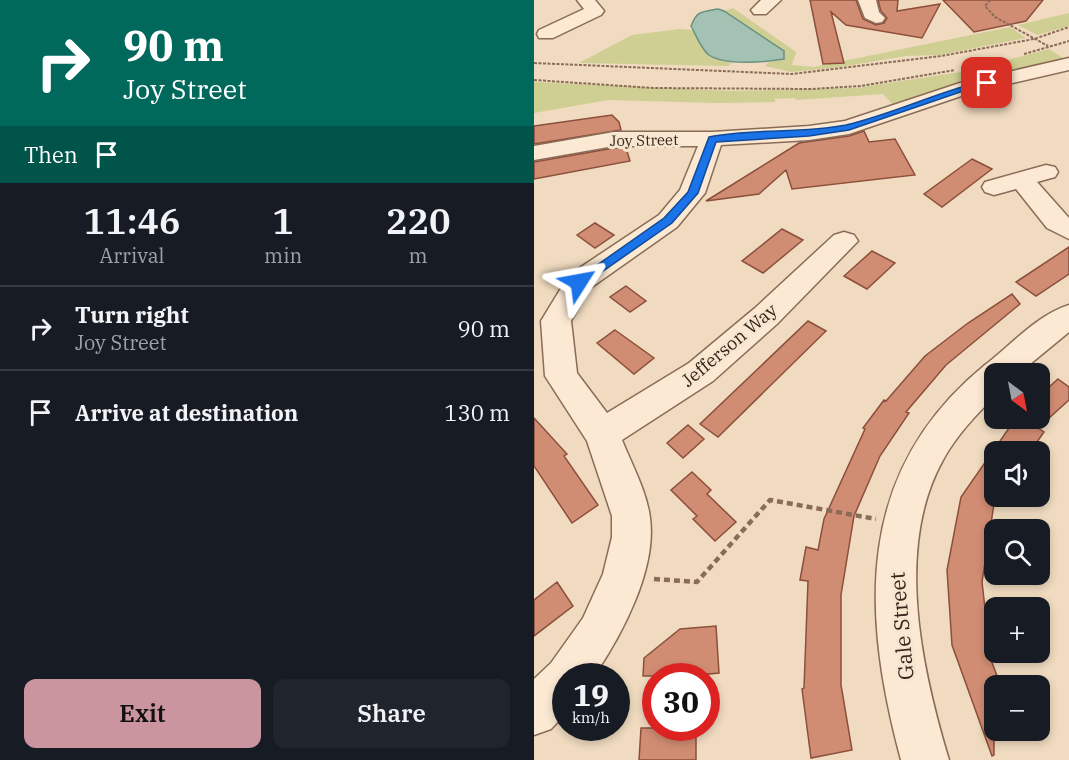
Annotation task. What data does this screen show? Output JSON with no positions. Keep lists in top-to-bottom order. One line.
{"streets":{"street":["Joy Street","Jefferson Way","Gale Street"]},"north":"bottom right","page":{"turn":["90 m","Joy Street"],"then":"Then","eta":["11:46","Arrival","1","min","220","m"],"list":[{"name":"Turn right","note":"Joy Street","value":"90 m"},{"name":"Arrive at destination","value":"130 m"}],"map_buttons":["+","−"],"speed":"19 km/h","limit":"30","buttons":["Exit","Share"]}}
